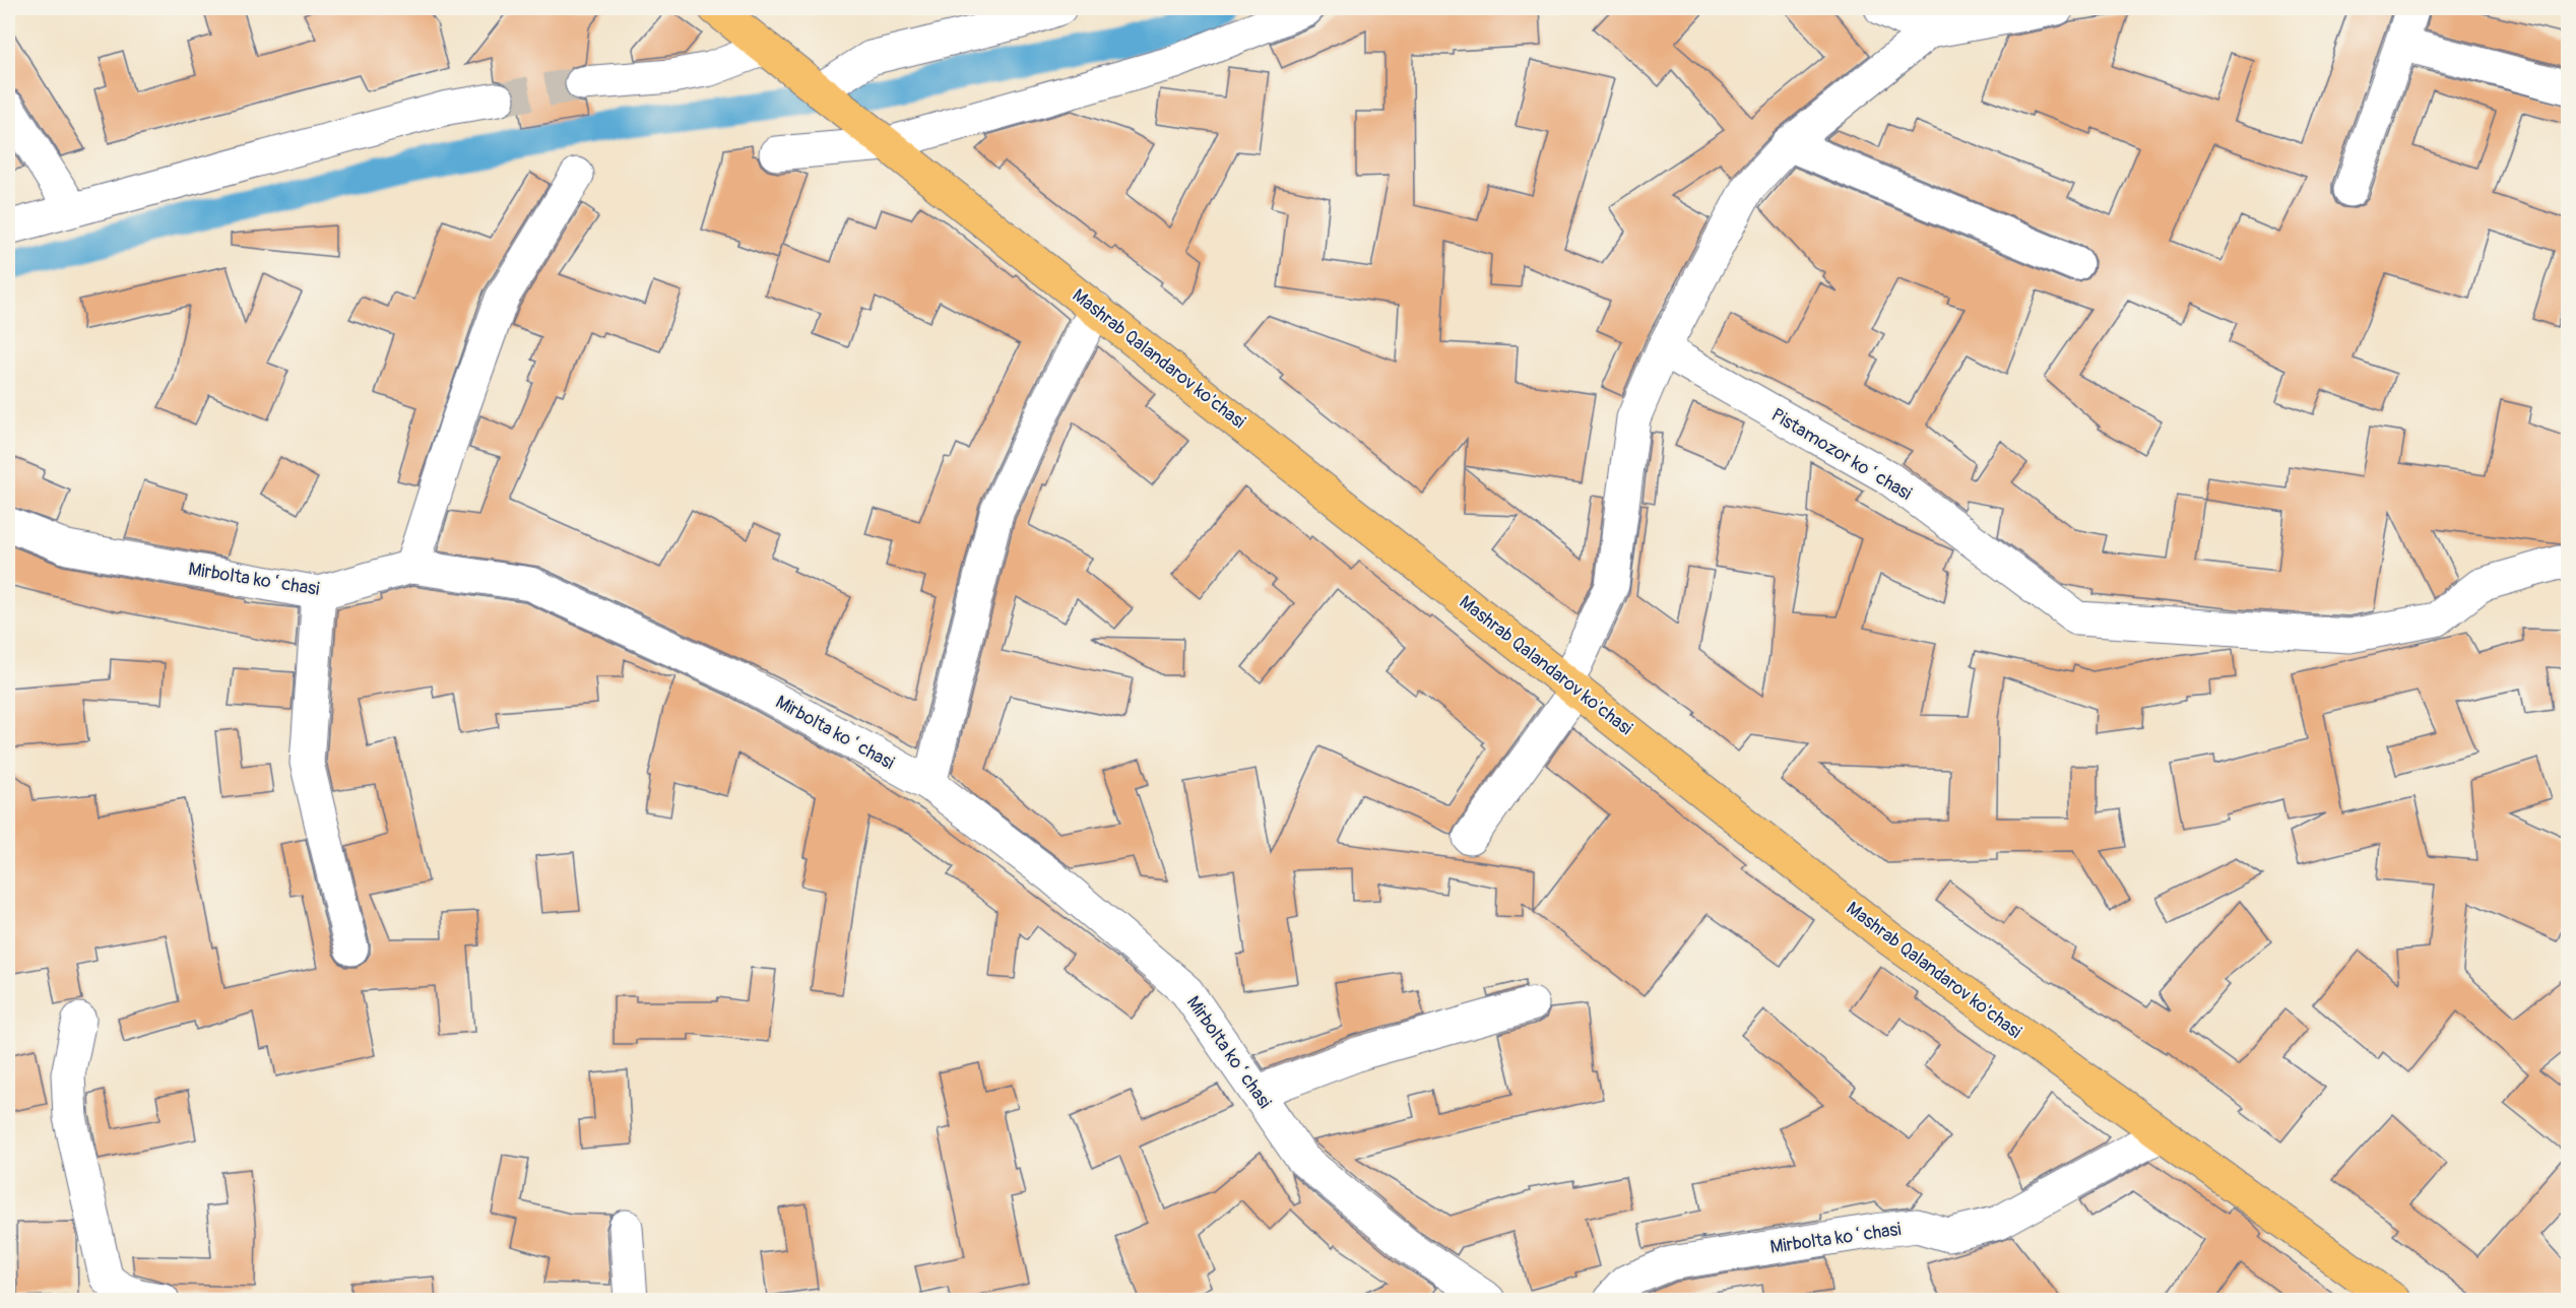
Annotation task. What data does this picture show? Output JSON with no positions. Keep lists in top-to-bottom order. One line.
{"streets":{"main road":["Mashrab Qalandarov ko'chasi"],"street":["Pistamozor koʻchasi","Mirbolta koʻchasi"]},"crossings":[["Mashrab Qalandarov ko'chasi","Mirbolta koʻchasi"]]}
